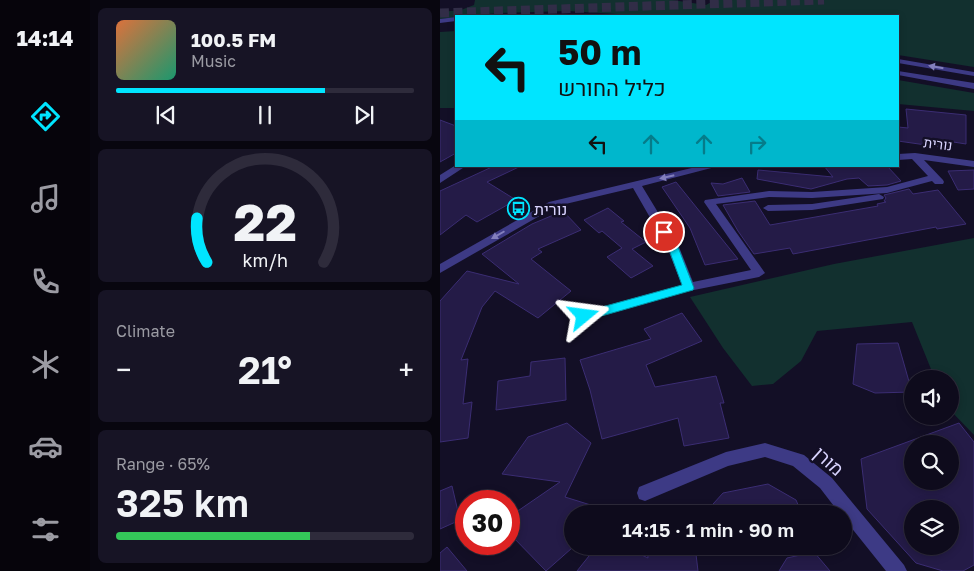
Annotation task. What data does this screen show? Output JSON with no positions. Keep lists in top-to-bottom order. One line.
{"streets":{"street":["נורית","מורן"]},"places":{"bus stop":["נורית"]},"page":{"tabs":"14:14","turn":["50 m","כליל החורש"],"song":["100.5 FM","Music"],"tile":["Climate",["Range · 65%","325 km"]],"heat":["−","21°","+"],"limit":"30","trip":"14:15 · 1 min · 90 m","gauge":["22","km/h"]}}
